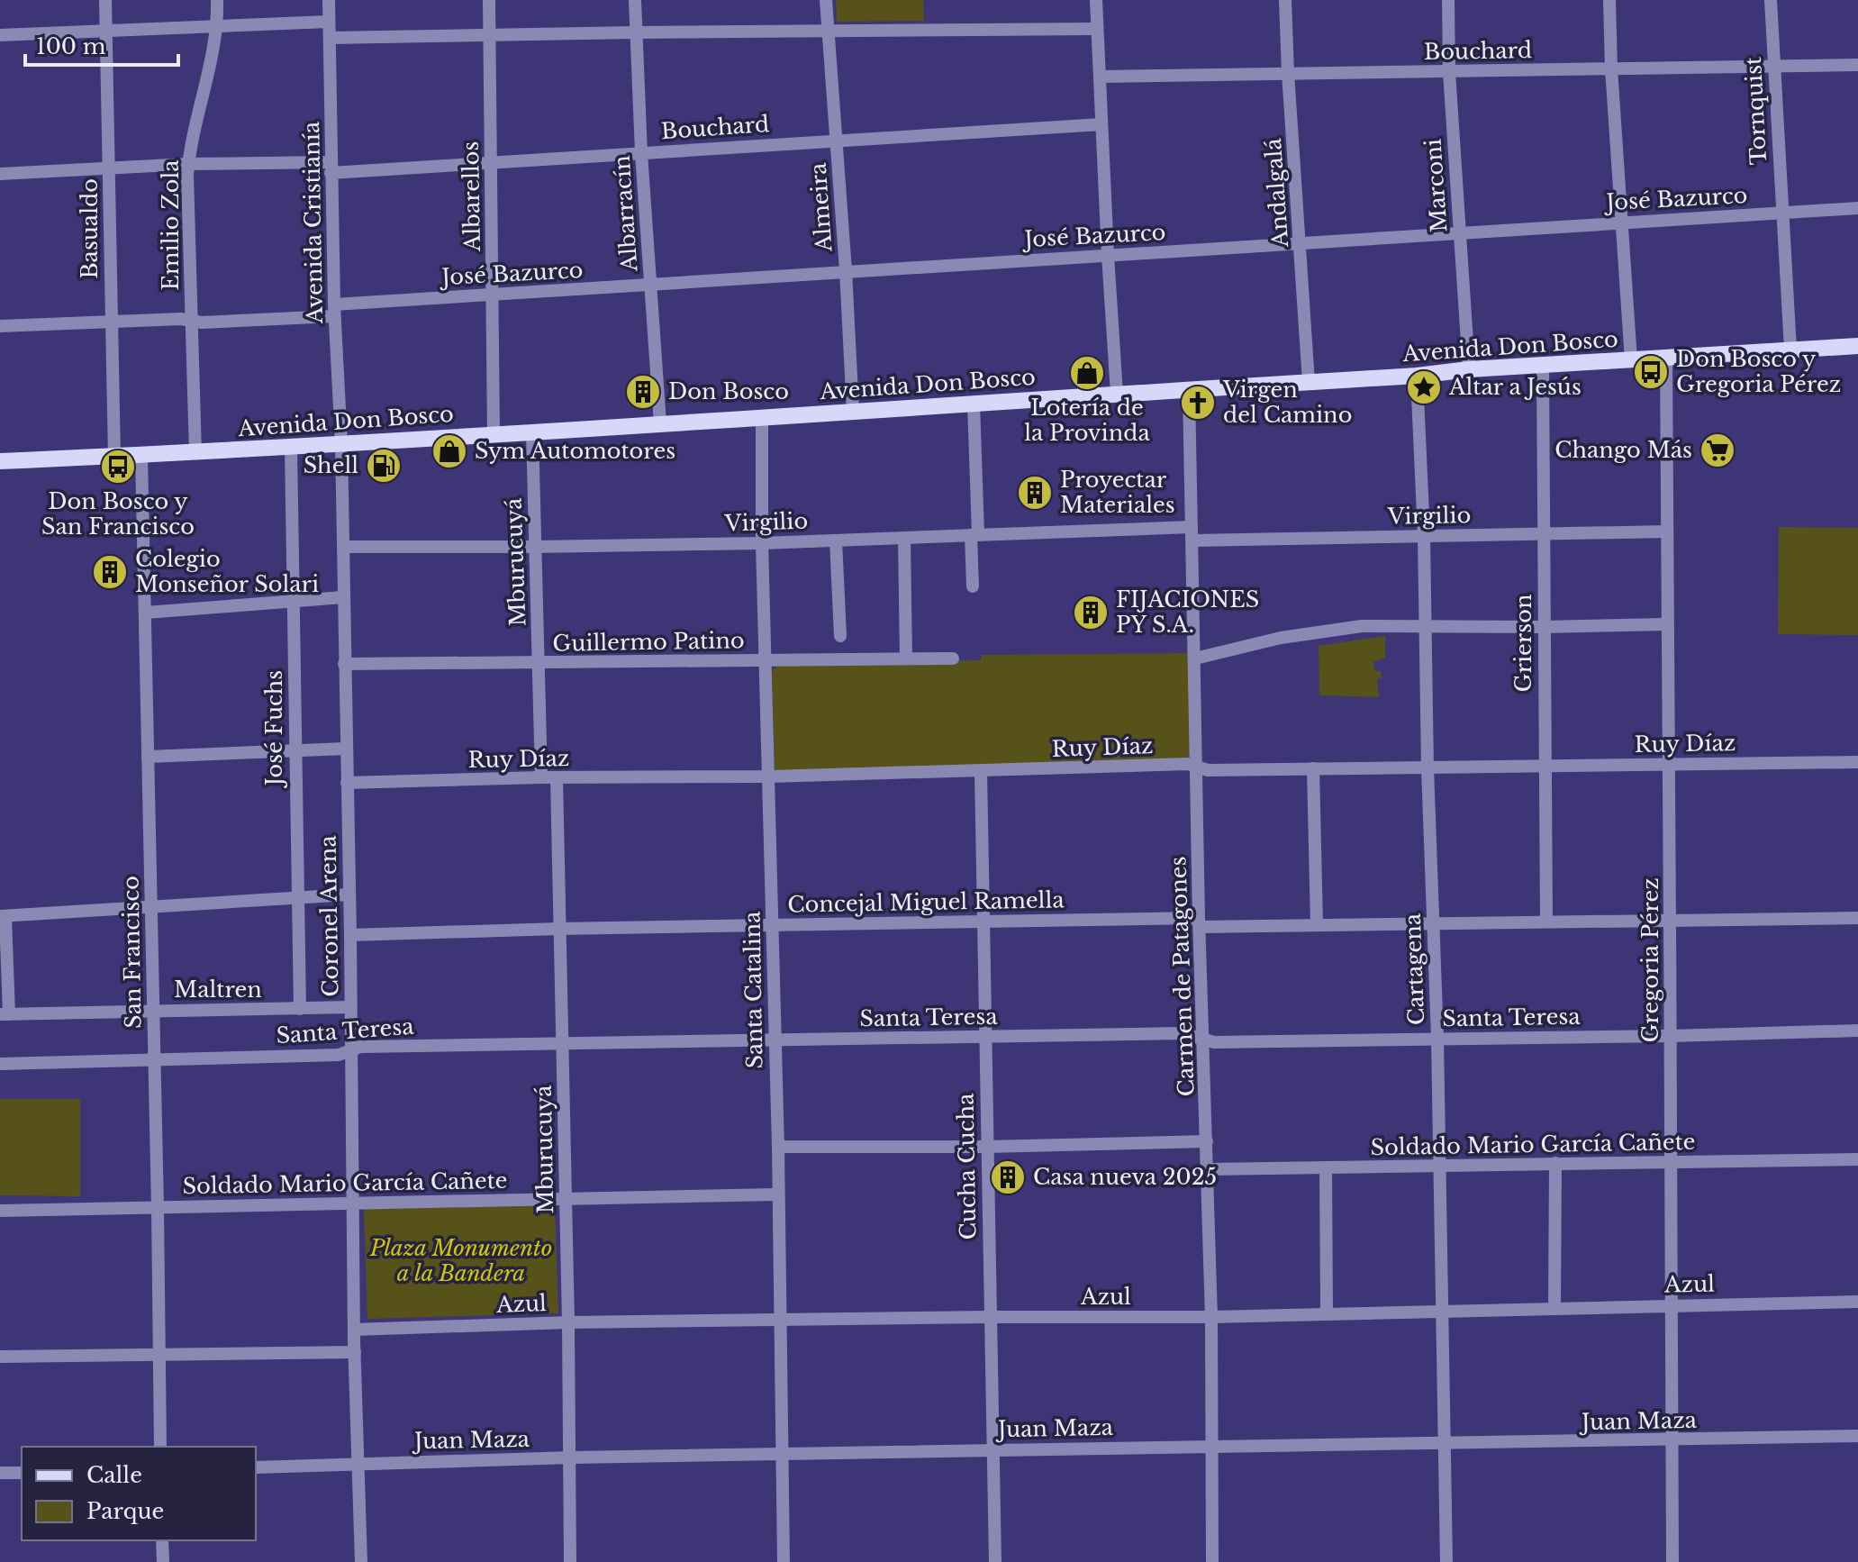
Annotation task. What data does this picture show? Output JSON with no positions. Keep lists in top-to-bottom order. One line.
{"streets":{"main road":["Avenida Don Bosco"],"street":["Bouchard","Tornquist","Marconi","Andalgalá","Albarellos","José Bazurco","Almeira","Albarracín","Avenida Cristianía","Emilio Zola","Basualdo","Virgilio","Mburucuyá","Guillermo Patino","Grierson","José Fuchs","Ruy Díaz","Concejal Miguel Ramella","Coronel Arena","San Francisco","Gregoria Pérez","Cartagena","Carmen de Patagones","Maltren","Santa Catalina","Santa Teresa","Soldado Mario García Cañete","Cucha Cucha","Azul","Juan Maza"]},"crossings":[["Bouchard","Tornquist"],["Bouchard","Marconi"],["Bouchard","Andalgalá"],["Bouchard","Albarellos"],["Bouchard","Almeira"],["Bouchard","Albarracín"],["Bouchard","Avenida Cristianía"],["Bouchard","Emilio Zola"],["Bouchard","Basualdo"],["Tornquist","José Bazurco"],["Tornquist","Avenida Don Bosco"],["Marconi","José Bazurco"],["Marconi","Avenida Don Bosco"],["Andalgalá","José Bazurco"],["Andalgalá","Avenida Don Bosco"],["Albarellos","José Bazurco"],["Albarellos","Avenida Don Bosco"],["José Bazurco","Almeira"],["José Bazurco","Albarracín"],["José Bazurco","Avenida Cristianía"],["José Bazurco","Emilio Zola"],["José Bazurco","Basualdo"],["Almeira","Avenida Don Bosco"],["Albarracín","Avenida Don Bosco"],["Avenida Cristianía","Avenida Don Bosco"],["Avenida Cristianía","Coronel Arena"],["Emilio Zola","Avenida Don Bosco"],["Basualdo","Avenida Don Bosco"],["Avenida Don Bosco","Mburucuyá"],["Avenida Don Bosco","Grierson"],["Avenida Don Bosco","José Fuchs"],["Avenida Don Bosco","Coronel Arena"],["Avenida Don Bosco","San Francisco"],["Avenida Don Bosco","Gregoria Pérez"],["Avenida Don Bosco","Cartagena"],["Avenida Don Bosco","Carmen de Patagones"],["Avenida Don Bosco","Santa Catalina"],["Virgilio","Mburucuyá"],["Virgilio","Grierson"],["Virgilio","Coronel Arena"],["Virgilio","Gregoria Pérez"],["Virgilio","Cartagena"],["Virgilio","Carmen de Patagones"],["Virgilio","Santa Catalina"],["Mburucuyá","Guillermo Patino"],["Mburucuyá","Ruy Díaz"],["Mburucuyá","Concejal Miguel Ramella"],["Mburucuyá","Santa Teresa"],["Mburucuyá","Soldado Mario García Cañete"],["Mburucuyá","Azul"],["Mburucuyá","Juan Maza"],["Guillermo Patino","Coronel Arena"],["Guillermo Patino","Santa Catalina"],["Grierson","Ruy Díaz"],["Grierson","Concejal Miguel Ramella"],["José Fuchs","Maltren"],["Ruy Díaz","Coronel Arena"],["Ruy Díaz","Gregoria Pérez"],["Ruy Díaz","Cartagena"],["Ruy Díaz","Carmen de Patagones"],["Ruy Díaz","Santa Catalina"],["Ruy Díaz","Cucha Cucha"],["Concejal Miguel Ramella","Coronel Arena"],["Concejal Miguel Ramella","Gregoria Pérez"],["Concejal Miguel Ramella","Cartagena"],["Concejal Miguel Ramella","Carmen de Patagones"],["Concejal Miguel Ramella","Santa Catalina"],["Concejal Miguel Ramella","Cucha Cucha"],["Coronel Arena","Maltren"],["Coronel Arena","Santa Teresa"],["Coronel Arena","Soldado Mario García Cañete"],["Coronel Arena","Azul"],["Coronel Arena","Juan Maza"],["San Francisco","Maltren"],["San Francisco","Santa Teresa"],["San Francisco","Soldado Mario García Cañete"],["Gregoria Pérez","Santa Teresa"],["Gregoria Pérez","Soldado Mario García Cañete"],["Gregoria Pérez","Azul"],["Gregoria Pérez","Juan Maza"],["Cartagena","Santa Teresa"],["Cartagena","Soldado Mario García Cañete"],["Cartagena","Azul"],["Cartagena","Juan Maza"],["Carmen de Patagones","Santa Teresa"],["Carmen de Patagones","Soldado Mario García Cañete"],["Carmen de Patagones","Azul"],["Carmen de Patagones","Juan Maza"],["Santa Catalina","Santa Teresa"],["Santa Catalina","Soldado Mario García Cañete"],["Santa Catalina","Azul"],["Santa Catalina","Juan Maza"],["Santa Teresa","Cucha Cucha"],["Cucha Cucha","Azul"],["Cucha Cucha","Juan Maza"]],"parks":["Plaza Monumento a la Bandera"],"places":{"bus stop":["Don Bosco y Gregoria Pérez","Don Bosco y San Francisco"],"shop":["Lotería de la Provinda","Sym Automotores"],"place":["Altar a Jesús"],"building":["Don Bosco","Proyectar Materiales","Colegio Monseñor Solari","FIJACIONES PY S.A.","Casa nueva 2025"],"church":["Virgen del Camino"],"supermarket":["Chango Más"],"fuel station":["Shell"]},"legend":["Calle","Parque"],"scale_bar":"100 m"}
